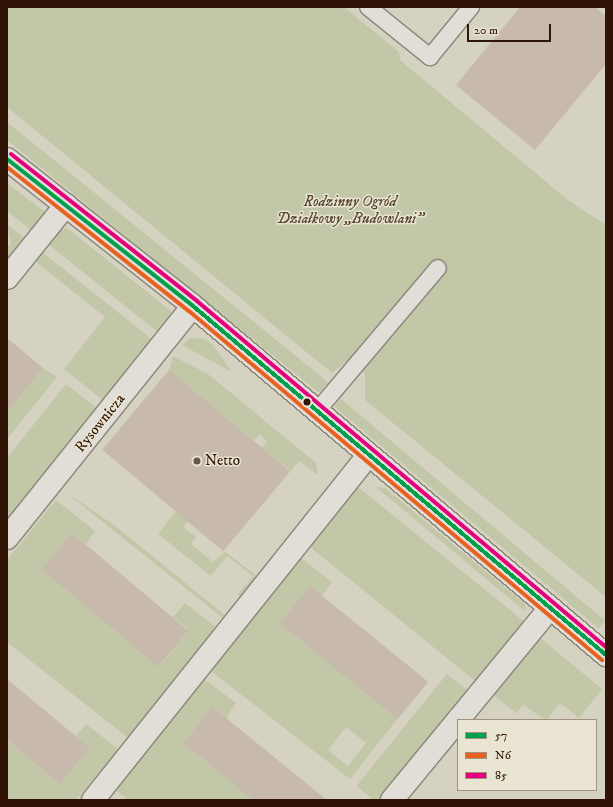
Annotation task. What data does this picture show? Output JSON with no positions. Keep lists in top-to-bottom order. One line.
{"streets":{"street":["Rysownicza"]},"parks":["Rodzinny Ogród Działkowy „Budowlani”"],"places":["Netto"],"lines":["transit line 85","transit line 57","transit line N6"],"legend":["57","N6","85"],"scale_bar":"20 m"}
